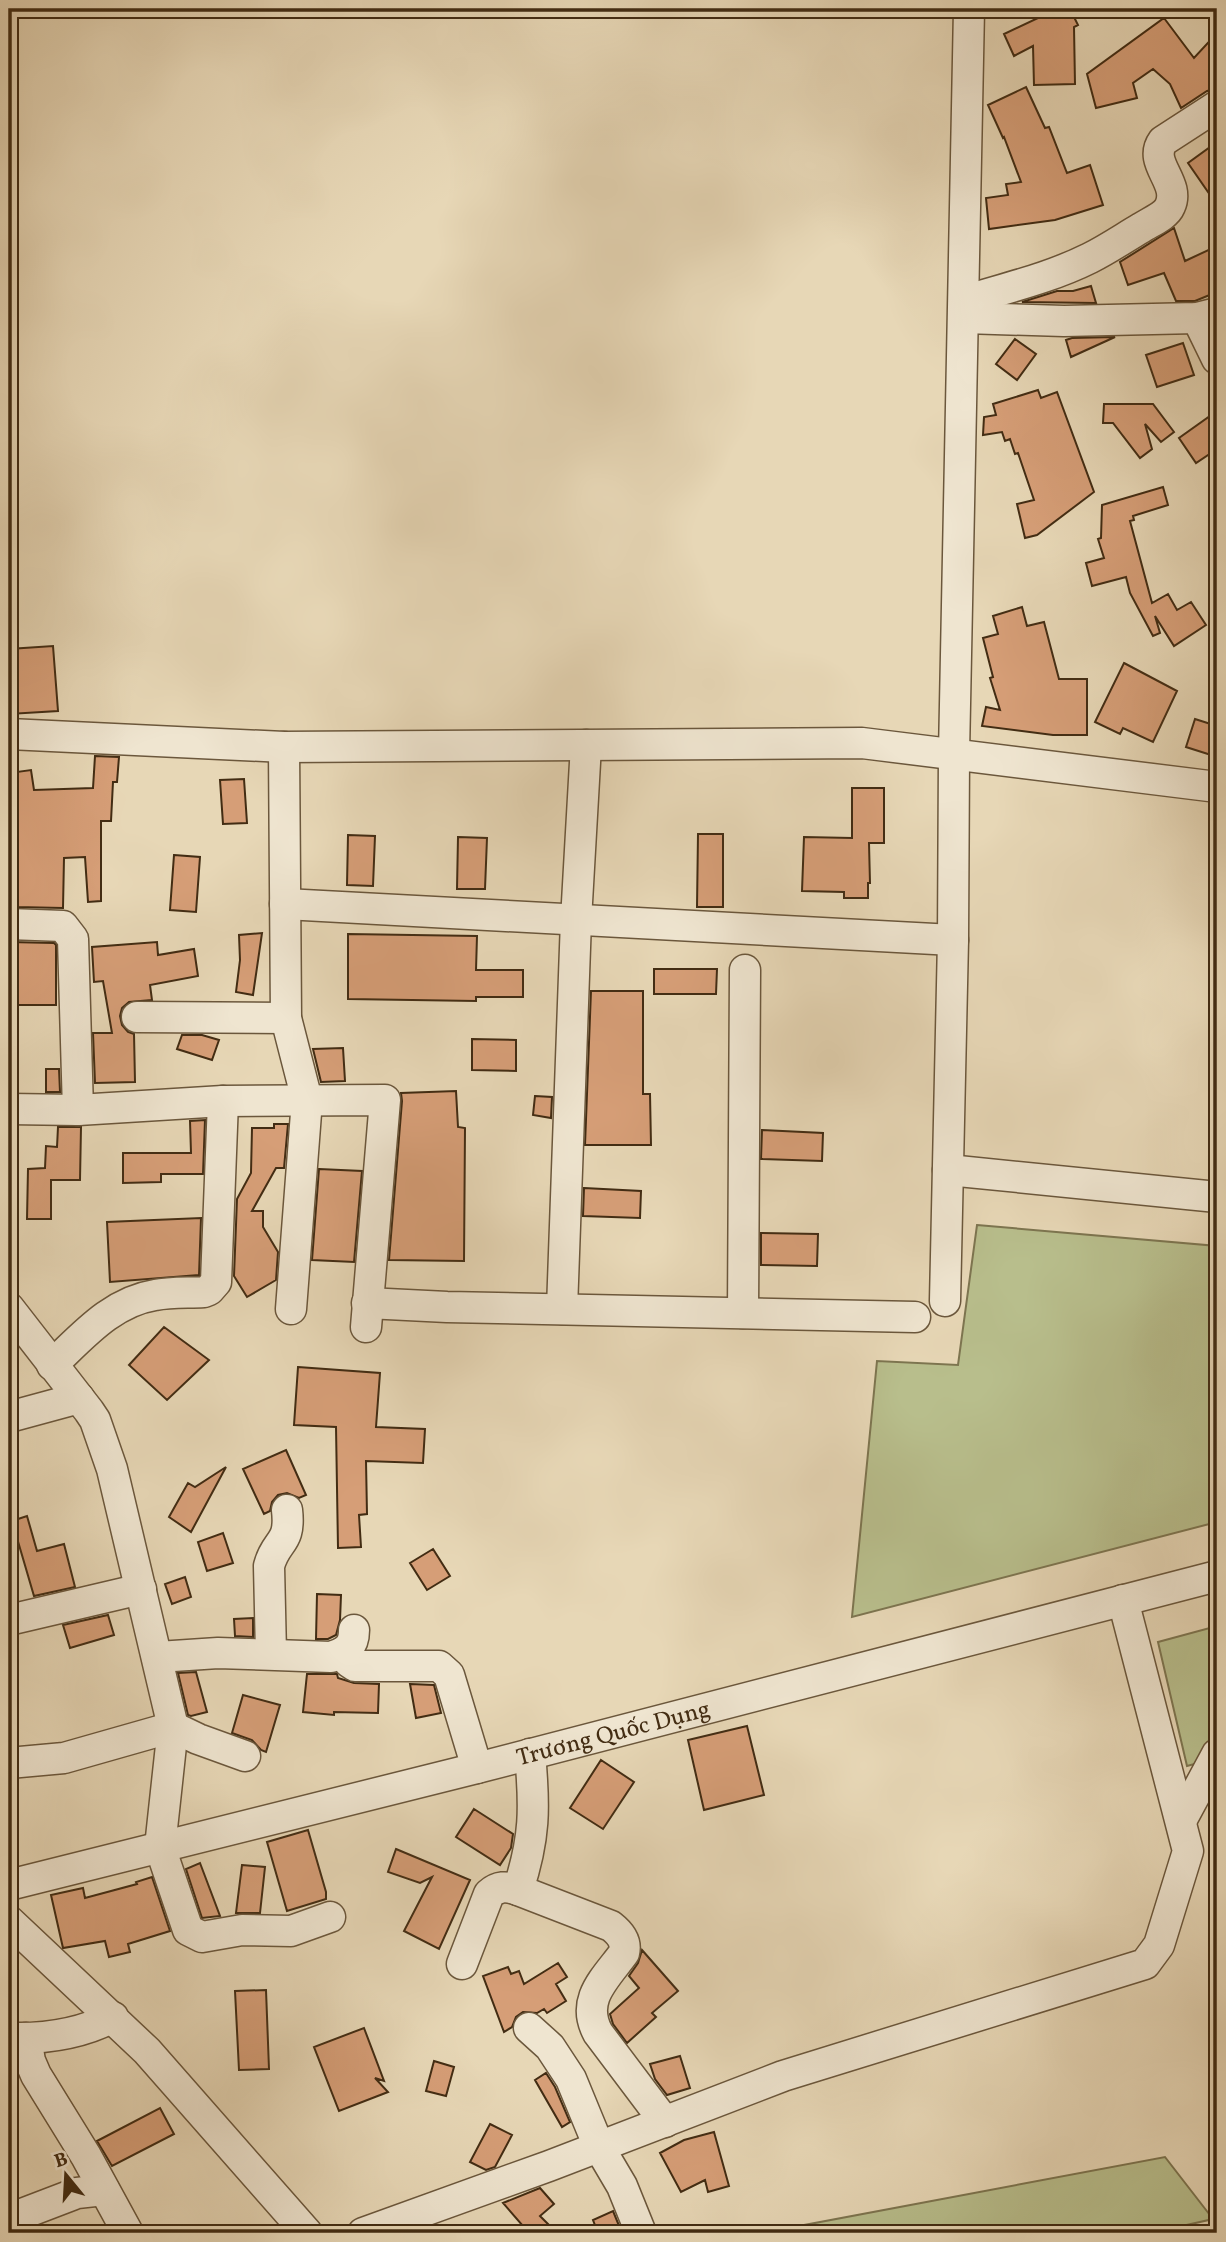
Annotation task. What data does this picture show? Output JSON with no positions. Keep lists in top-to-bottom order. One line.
{"streets":{"street":["Trương Quốc Dụng"]},"north":"top"}
